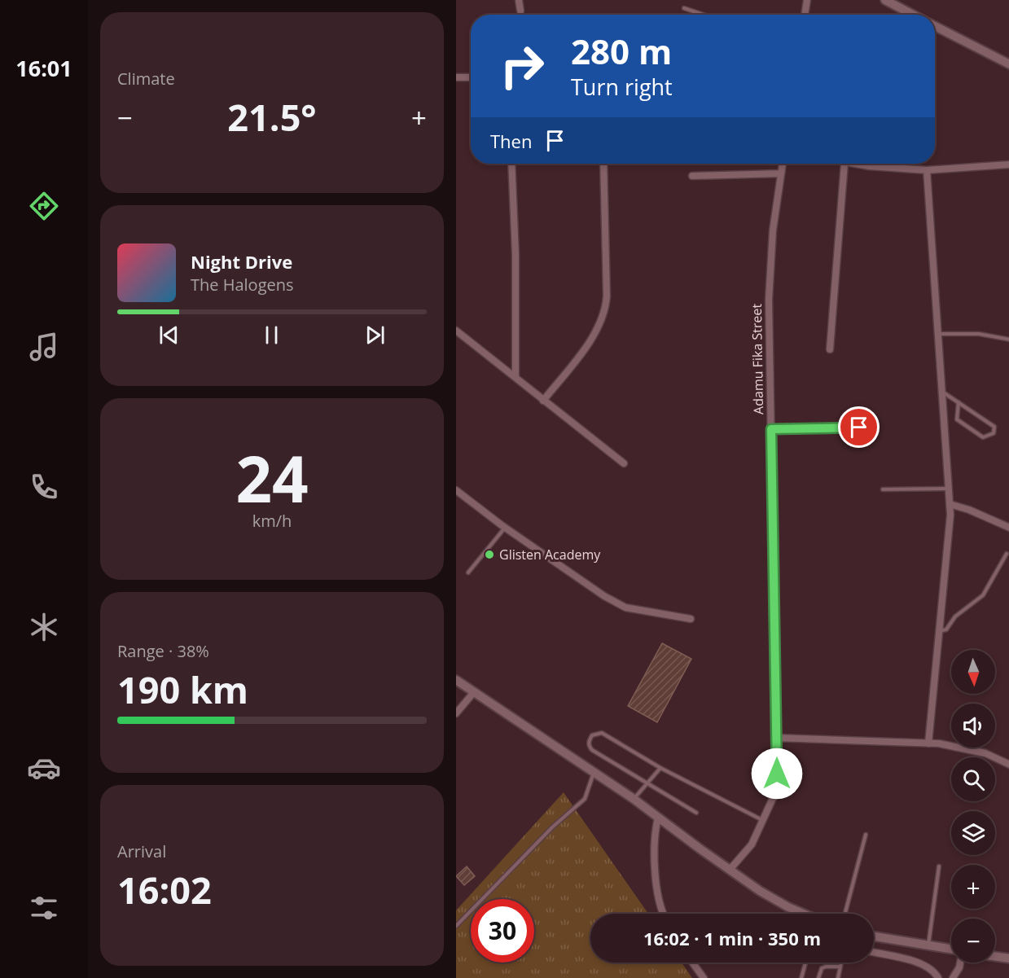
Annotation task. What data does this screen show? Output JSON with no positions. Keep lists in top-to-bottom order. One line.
{"streets":{"street":["Adamu Fika Street"]},"places":["Glisten Academy"],"north":"bottom","page":{"tabs":"16:01","tile":["Climate",["24","km/h"],["Range · 38%","190 km"],["Arrival","16:02"]],"turn":["280 m","Turn right"],"heat":["−","21.5°","+"],"then":"Then","song":["Night Drive","The Halogens"],"map_buttons":["+","−"],"limit":"30","trip":"16:02 · 1 min · 350 m"}}
